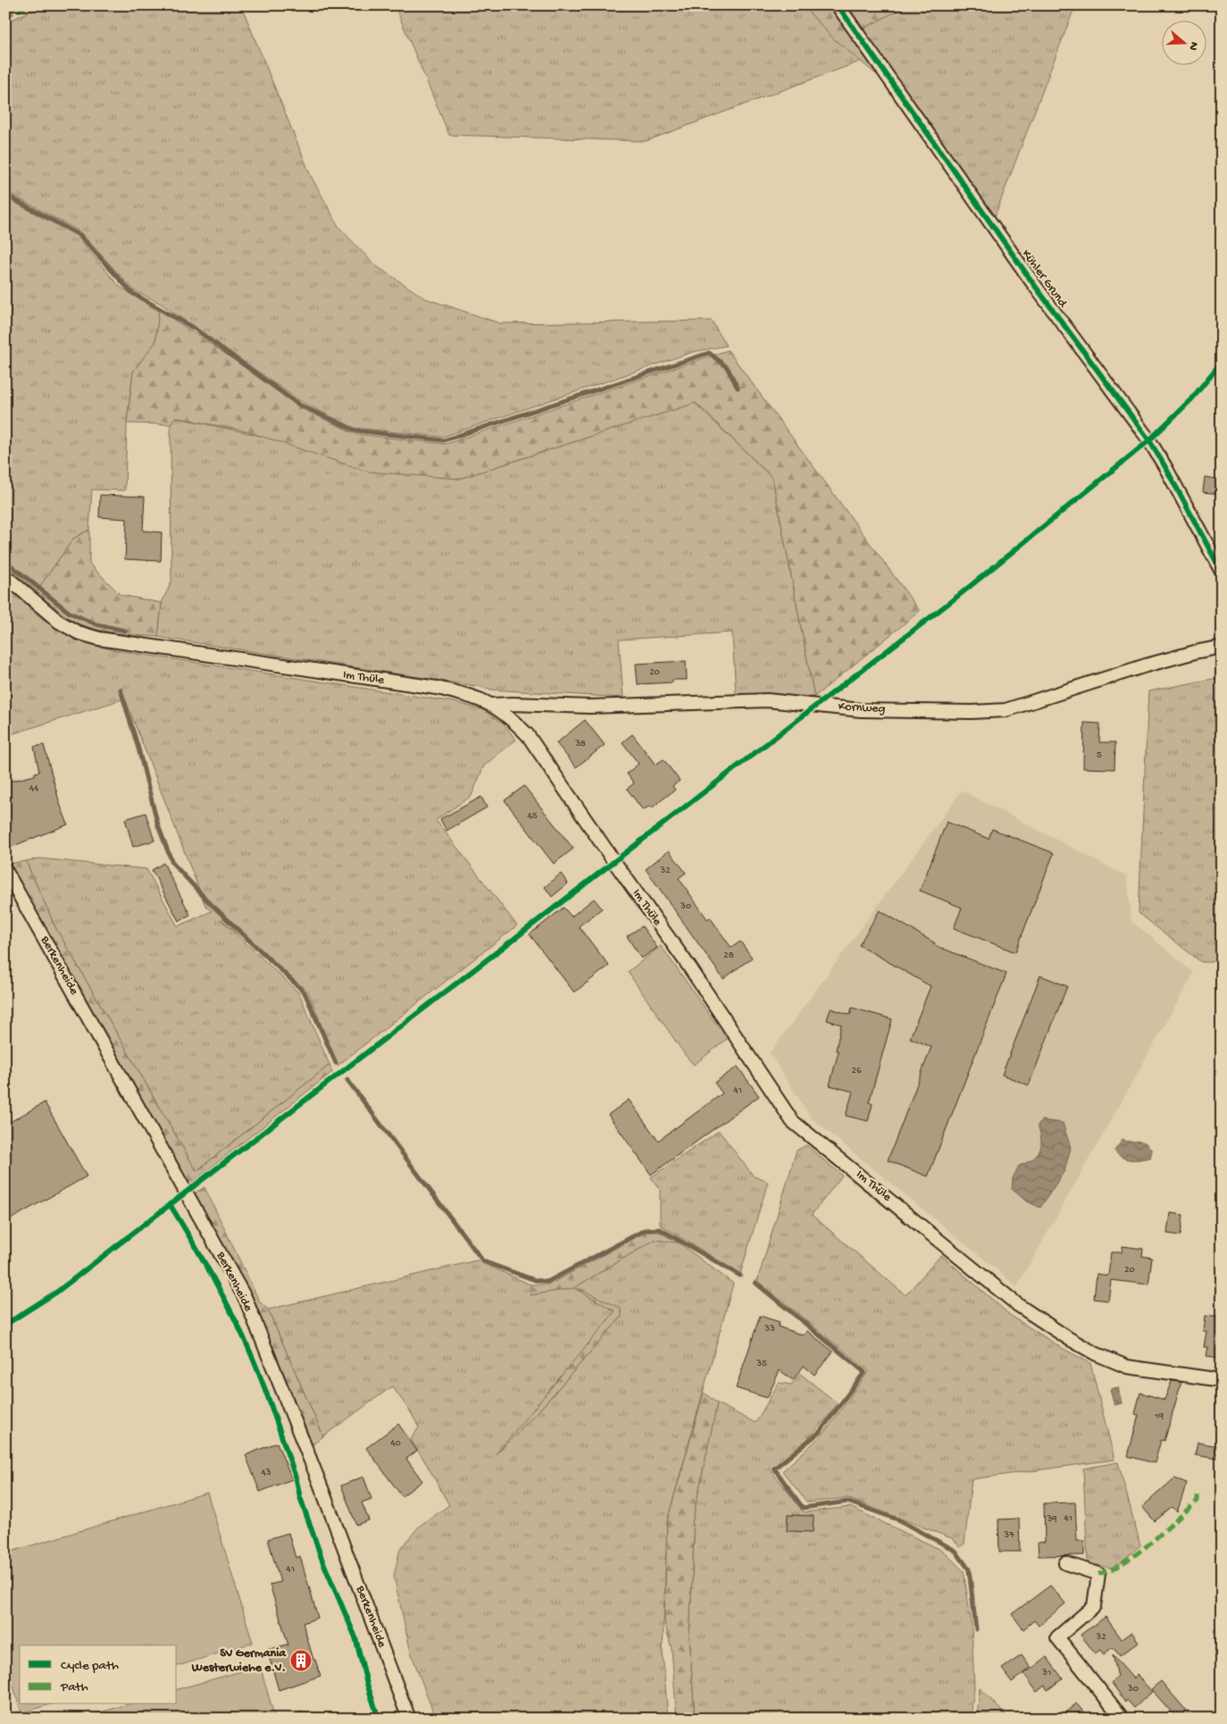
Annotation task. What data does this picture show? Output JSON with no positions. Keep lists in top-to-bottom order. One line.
{"streets":{"street":["Kühler Grund","Im Thüle","Kornweg","Berkenheide"]},"crossings":[["Im Thüle","Kornweg"]],"places":{"building":["SV Germania Westerwiehe e.V."]},"house_numbers":["20","38","5","44","45","32","30","28","26","41","20","33","35","19","40","43","41","39","37","41","32","31","30"],"legend":["Cycle path","Path"],"north":"right"}
